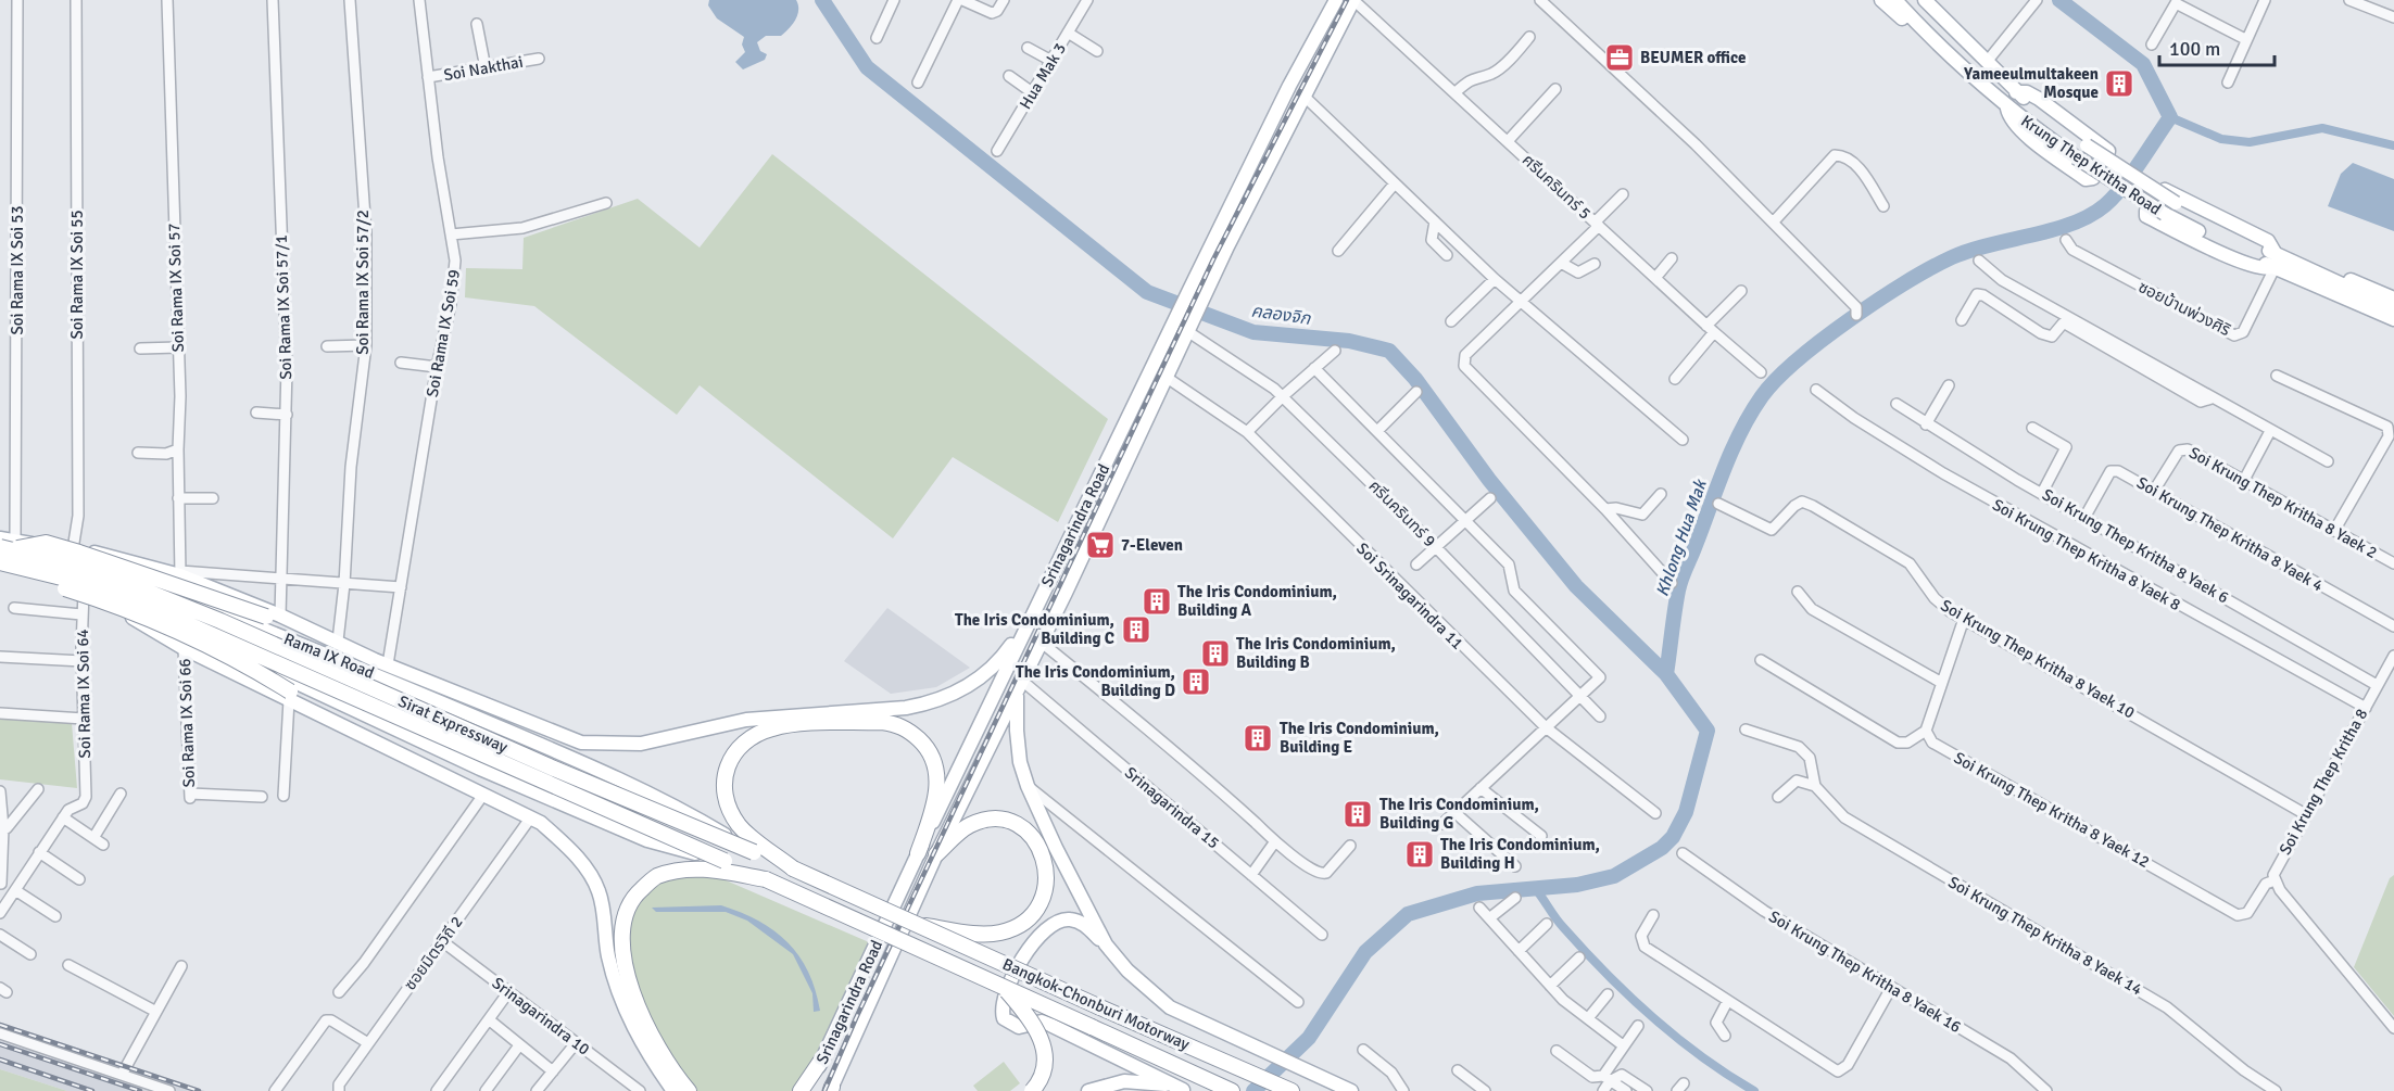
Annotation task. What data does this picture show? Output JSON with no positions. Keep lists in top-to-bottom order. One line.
{"streets":{"highway":["Sirat Expressway","Bangkok-Chonburi Motorway"],"main road":["Krung Thep Kritha Road","Srinagarindra Road","Rama IX Road"],"street":["Soi Nakthai","Hua Mak 3","ศรีนครินทร์ 5","Soi Rama IX Soi 53","Soi Rama IX Soi 55","Soi Rama IX Soi 57/2","Soi Rama IX Soi 57","Soi Rama IX Soi 57/1","ซอยบ้านพ่วงศิริ","Soi Rama IX Soi 59","Soi Krung Thep Kritha 8 Yaek 2","ศรีนครินทร์ 9","Soi Krung Thep Kritha 8 Yaek 4","Soi Krung Thep Kritha 8 Yaek 6","Soi Krung Thep Kritha 8 Yaek 8","Soi Srinagarindra 11","Soi Krung Thep Kritha 8 Yaek 10","Soi Rama IX Soi 64","Soi Rama IX Soi 66","Soi Krung Thep Kritha 8","Srinagarindra 15","Soi Krung Thep Kritha 8 Yaek 12","Soi Krung Thep Kritha 8 Yaek 14","ซอยมิตรวิถี 2","Soi Krung Thep Kritha 8 Yaek 16","Srinagarindra 10"]},"crossings":[["Soi Nakthai","Soi Rama IX Soi 59"],["Krung Thep Kritha Road","ซอยบ้านพ่วงศิริ"],["ศรีนครินทร์ 5","Srinagarindra Road"],["Soi Rama IX Soi 53","Rama IX Road"],["Soi Rama IX Soi 53","Sirat Expressway"],["Soi Rama IX Soi 57/1","Rama IX Road"],["Soi Krung Thep Kritha 8 Yaek 2","Soi Krung Thep Kritha 8 Yaek 4"],["ศรีนครินทร์ 9","Srinagarindra Road"],["Srinagarindra Road","Soi Srinagarindra 11"],["Srinagarindra Road","Srinagarindra 15"],["Soi Krung Thep Kritha 8 Yaek 4","Soi Krung Thep Kritha 8 Yaek 6"],["Soi Krung Thep Kritha 8 Yaek 6","Soi Krung Thep Kritha 8"],["Soi Krung Thep Kritha 8 Yaek 8","Soi Krung Thep Kritha 8"],["Rama IX Road","Sirat Expressway"],["Soi Krung Thep Kritha 8 Yaek 10","Soi Krung Thep Kritha 8"],["Sirat Expressway","Bangkok-Chonburi Motorway"],["Soi Krung Thep Kritha 8","Soi Krung Thep Kritha 8 Yaek 12"],["ซอยมิตรวิถี 2","Srinagarindra 10"]],"water":["คลองจิก","Khlong Hua Mak"],"places":{"office":["BEUMER office"],"building":["Yameeulmultakeen Mosque","The Iris Condominium, Building A","The Iris Condominium, Building C","The Iris Condominium, Building B","The Iris Condominium, Building D","The Iris Condominium, Building E","The Iris Condominium, Building G","The Iris Condominium, Building H"],"supermarket":["7-Eleven"]},"scale_bar":"100 m"}
